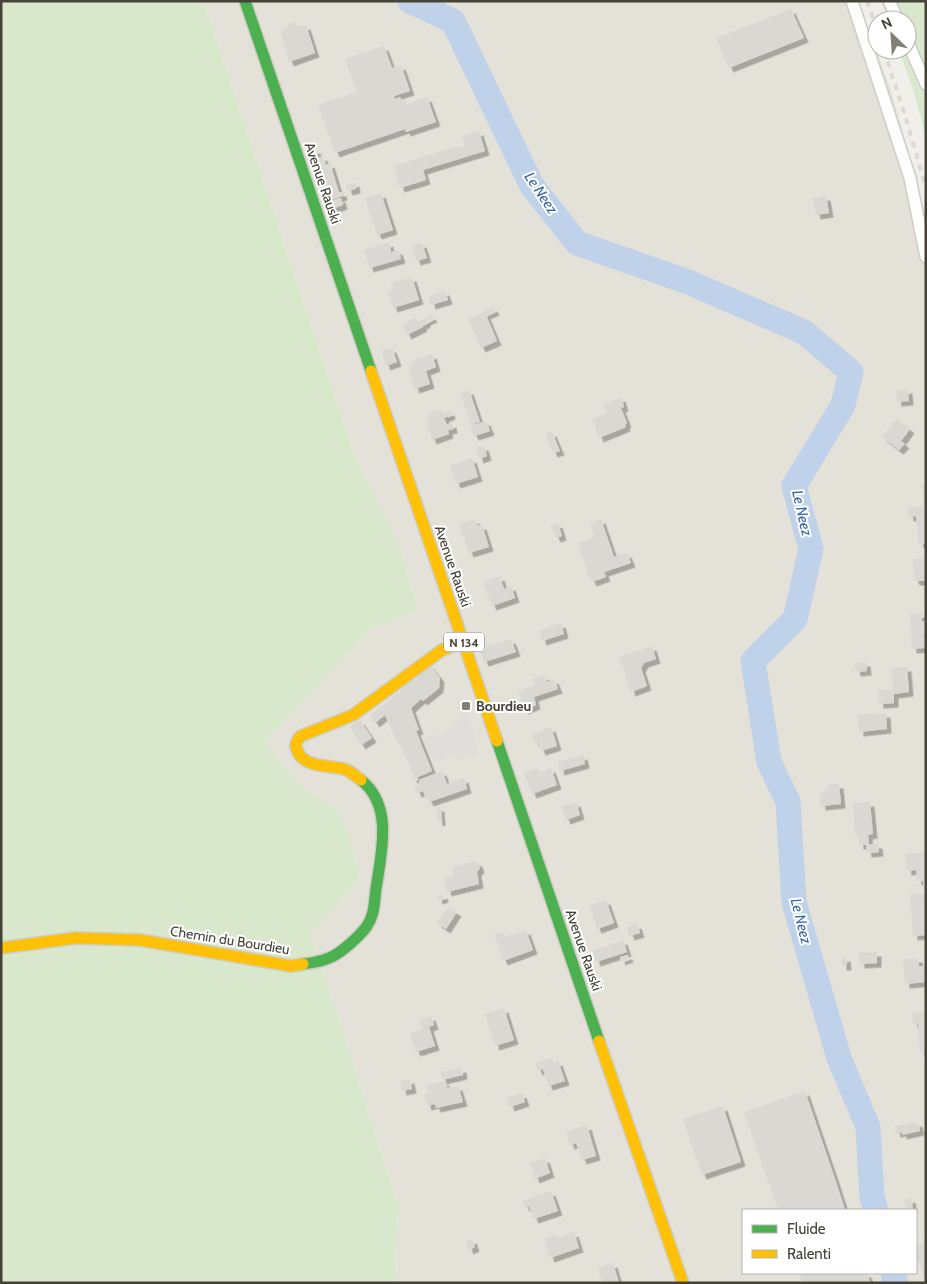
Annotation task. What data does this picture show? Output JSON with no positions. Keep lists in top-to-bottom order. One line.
{"streets":{"main road":["Avenue Rauski","N 134","Chemin du Bourdieu"]},"crossings":[["Avenue Rauski","Chemin du Bourdieu"]],"water":["Le Neez"],"places":{"transit":["Bourdieu"]},"legend":["Fluide","Ralenti"],"north":"top left"}
